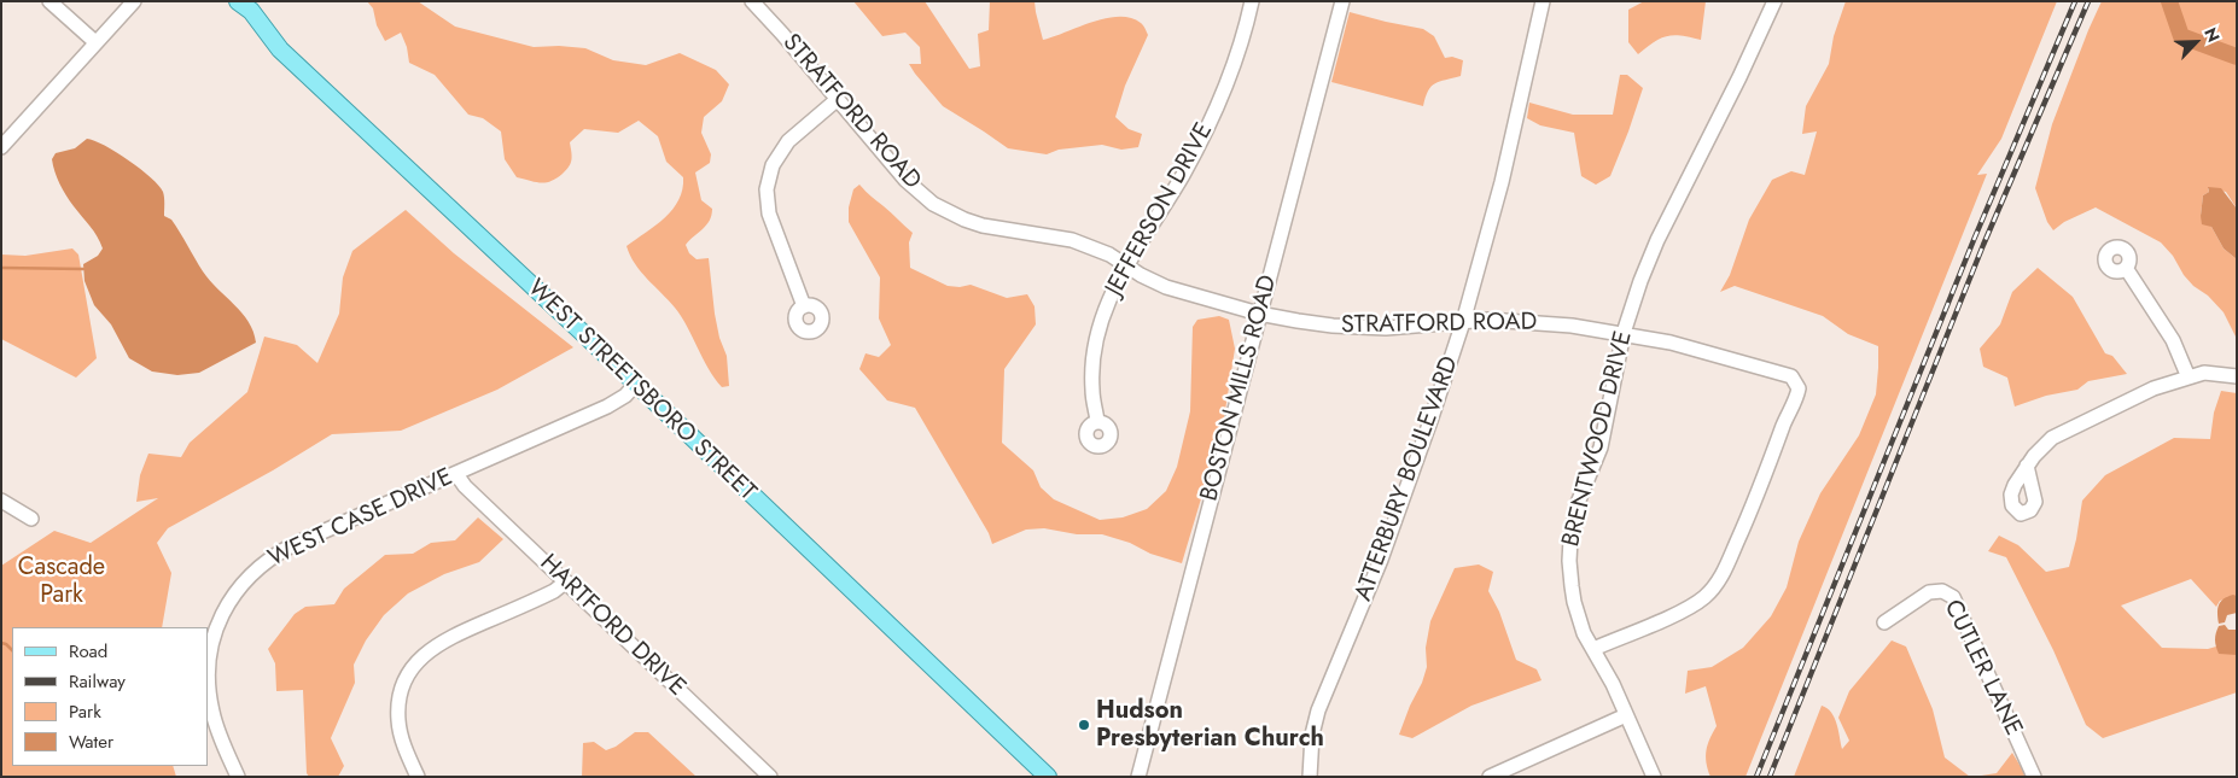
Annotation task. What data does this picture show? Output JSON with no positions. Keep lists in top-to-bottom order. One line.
{"streets":{"main road":["WEST STREETSBORO STREET"],"street":["STRATFORD ROAD","JEFFERSON DRIVE","BOSTON MILLS ROAD","BRENTWOOD DRIVE","ATTERBURY BOULEVARD","WEST CASE DRIVE","HARTFORD DRIVE","CUTLER LANE"]},"crossings":[["STRATFORD ROAD","JEFFERSON DRIVE"],["STRATFORD ROAD","BOSTON MILLS ROAD"],["STRATFORD ROAD","BRENTWOOD DRIVE"],["STRATFORD ROAD","ATTERBURY BOULEVARD"],["WEST STREETSBORO STREET","WEST CASE DRIVE"],["WEST CASE DRIVE","HARTFORD DRIVE"]],"parks":["Cascade Park"],"places":["Hudson Presbyterian Church"],"legend":["Road","Railway","Park","Water"],"north":"top right"}
